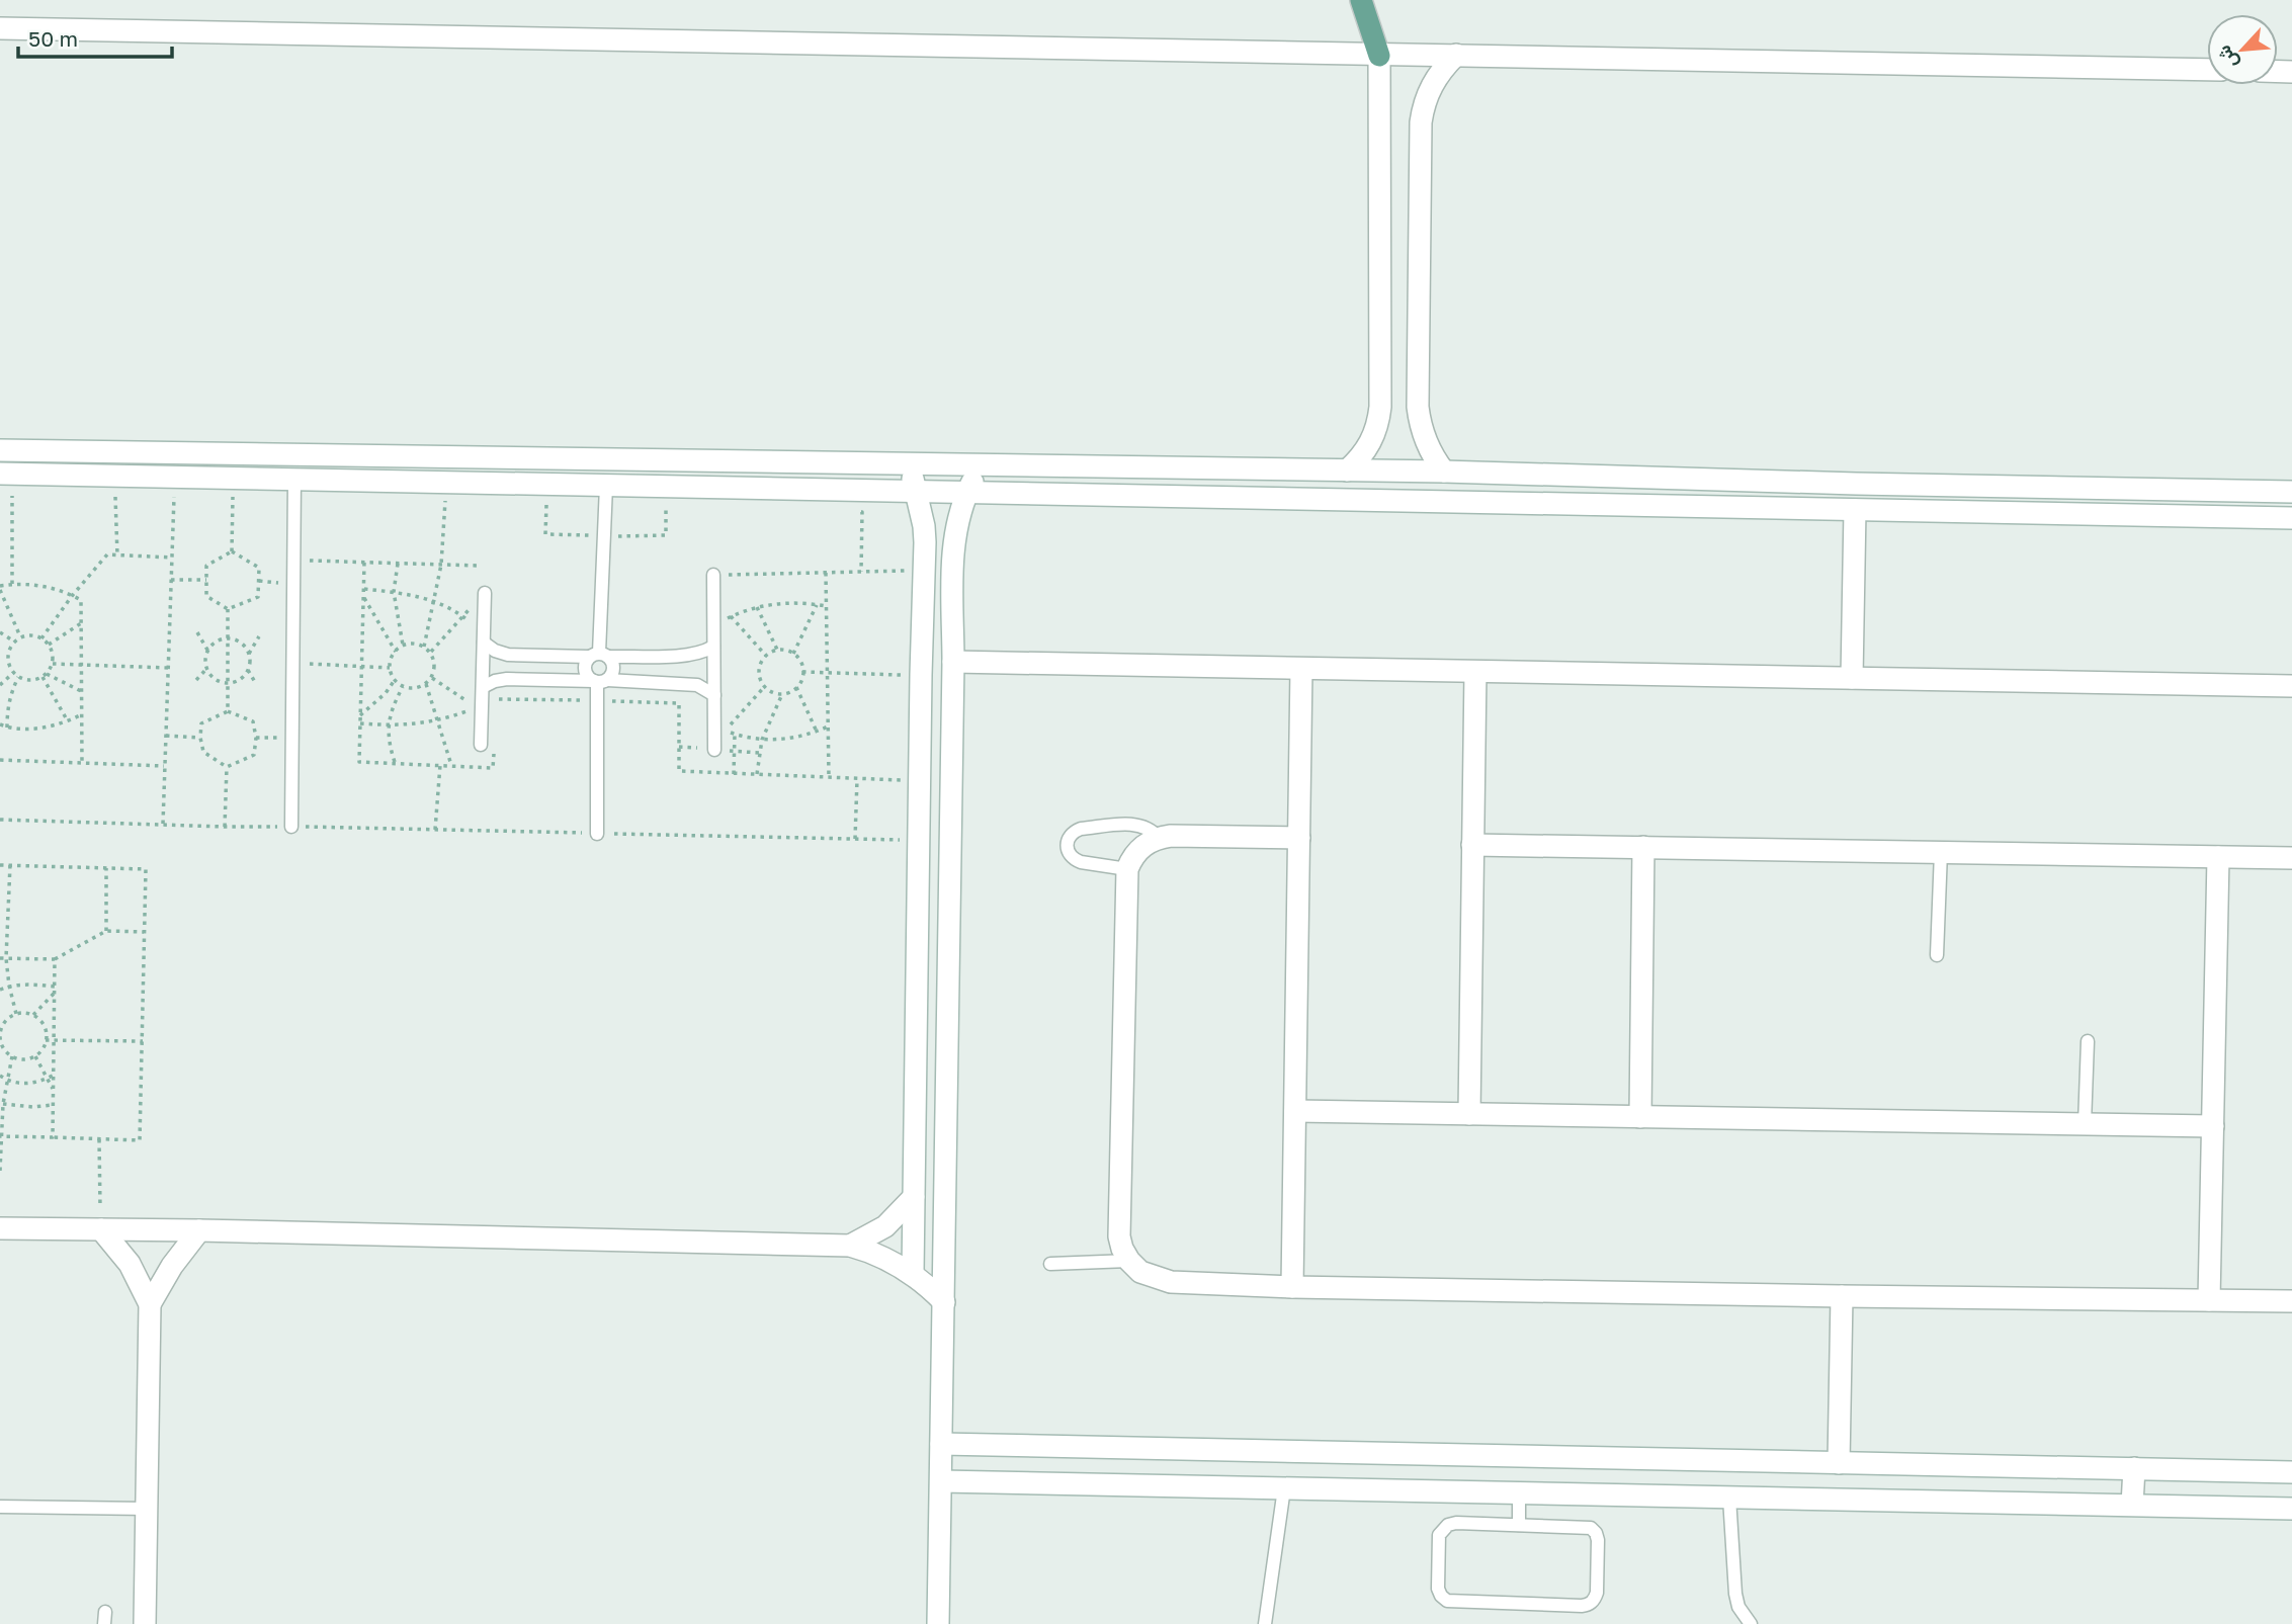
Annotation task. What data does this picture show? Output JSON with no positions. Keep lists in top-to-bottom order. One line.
{"scale_bar":"50 m","north":"bottom left"}
